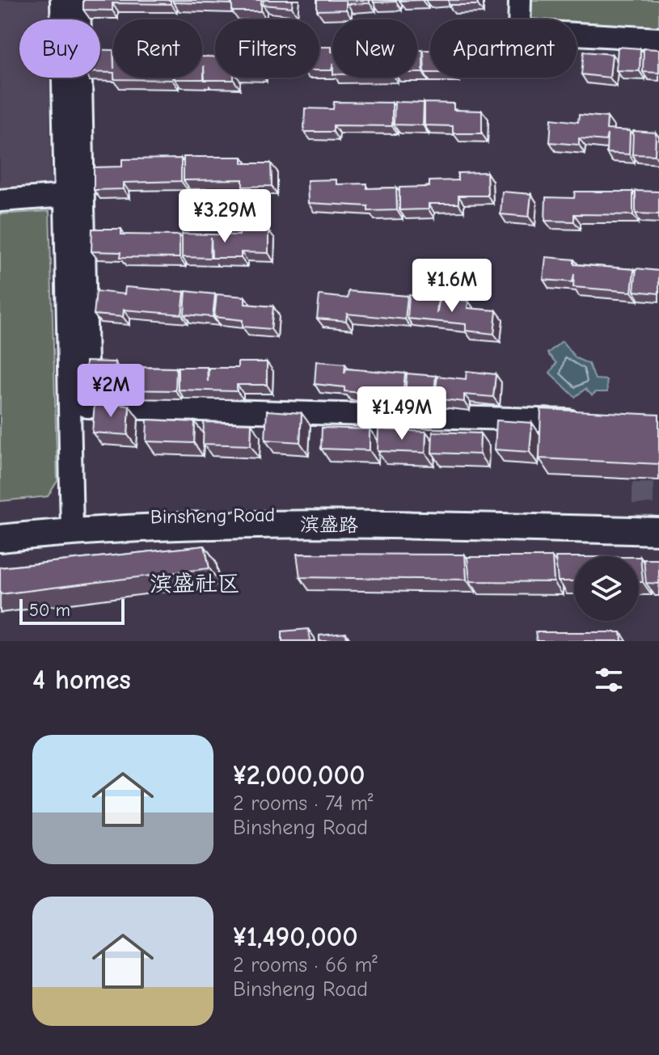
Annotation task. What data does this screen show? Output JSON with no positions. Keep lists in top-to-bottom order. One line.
{"streets":{"main road":["Binsheng Road","滨盛路"]},"crossings":[["Binsheng Road","滨盛路"]],"districts":["滨盛社区"],"scale_bar":"50 m","page":{"chip":["Buy","Rent","Filters","New","Apartment"],"price":["¥3.29M","¥1.6M","¥2M","¥1.49M"],"scale":"50 m","heading":"4 homes","list":[{"name":"¥2,000,000","note":"2 rooms · 74 m² · Binsheng Road"},{"name":"¥1,490,000","note":"2 rooms · 66 m² · Binsheng Road"}]}}
